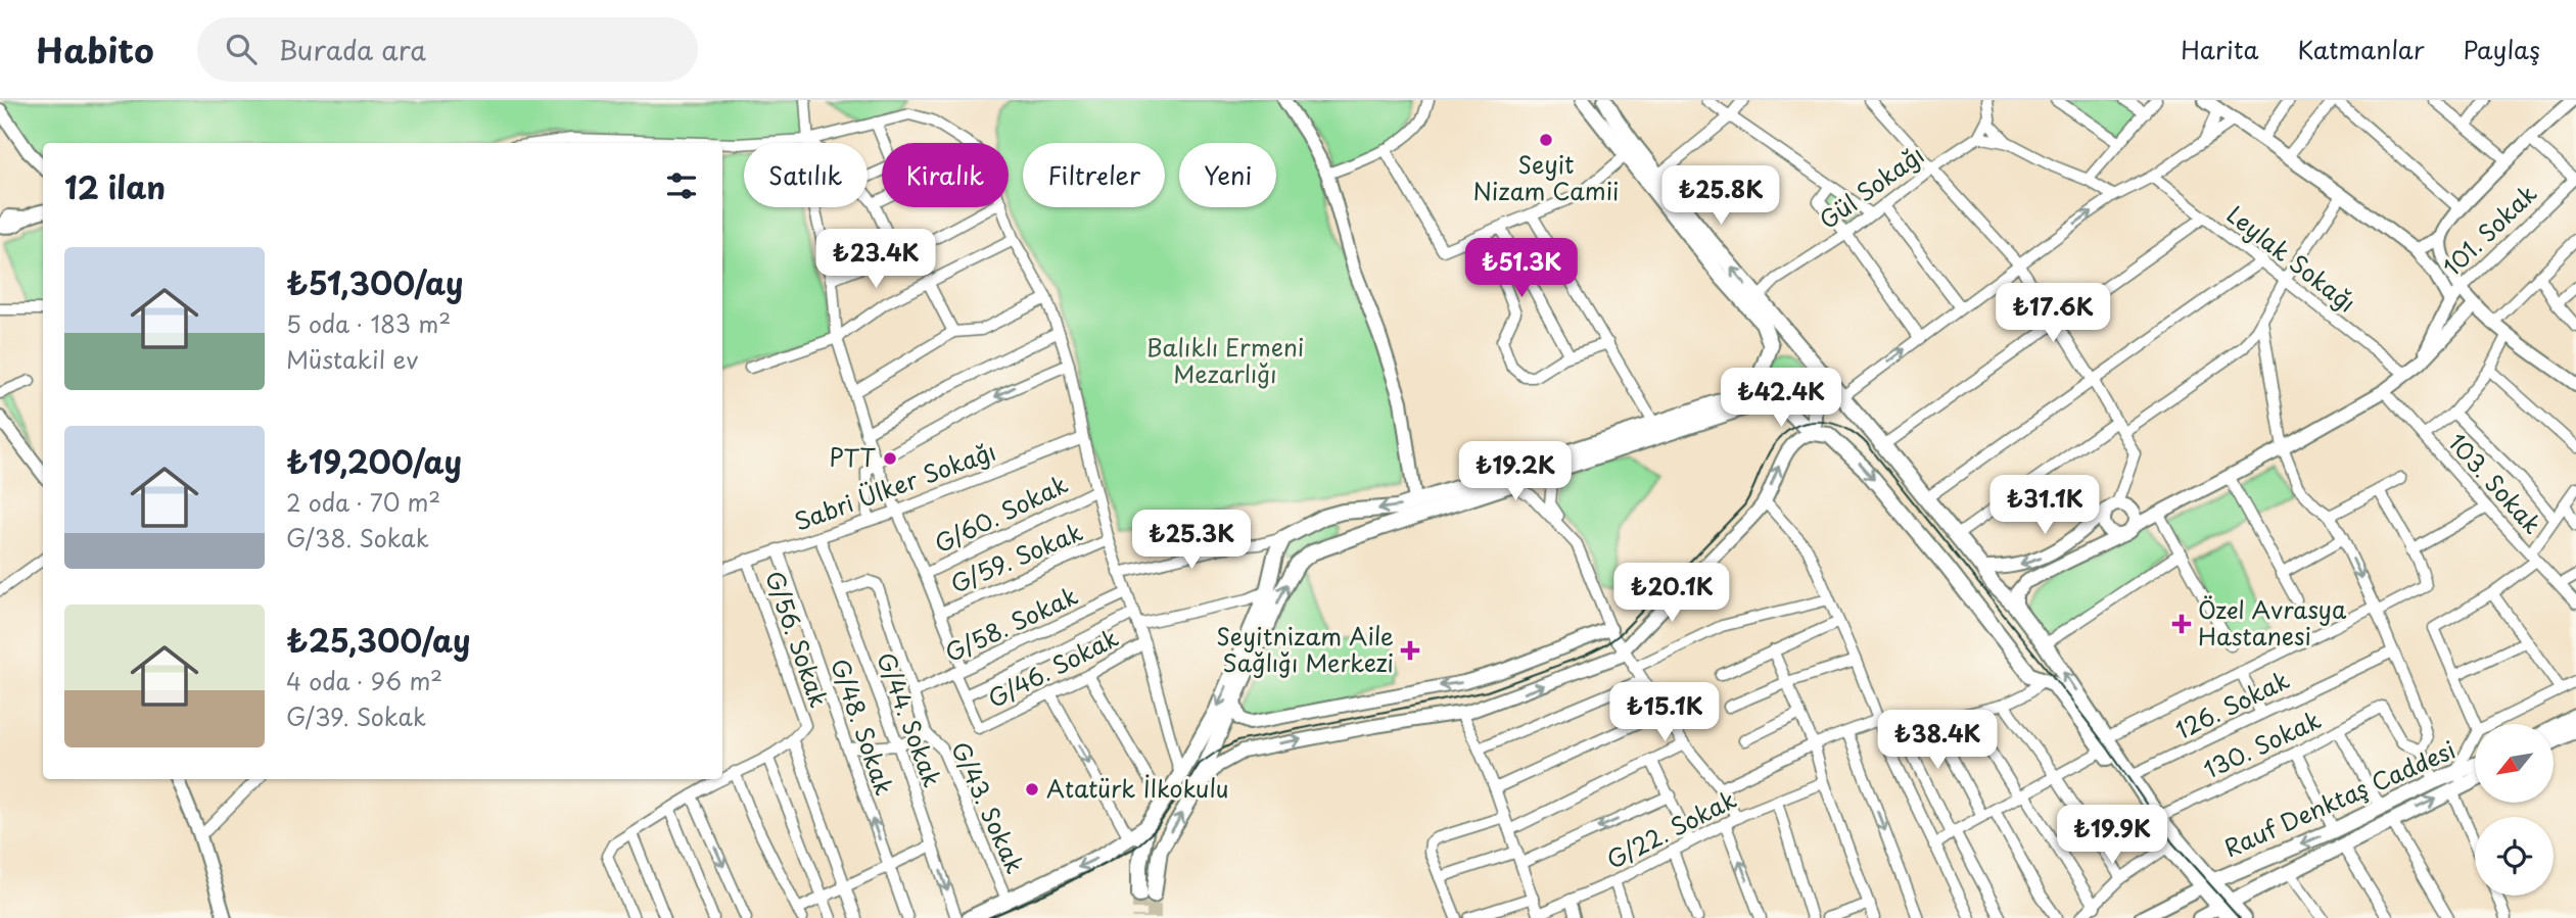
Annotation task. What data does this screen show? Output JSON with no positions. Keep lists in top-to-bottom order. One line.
{"streets":{"main road":["Rauf Denktaş Caddesi"],"street":["Gül Sokağı","101. Sokak","Leylak Sokağı","103. Sokak","Sabri Ülker Sokağı","G/60. Sokak","G/59. Sokak","G/58. Sokak","G/56. Sokak","G/46. Sokak","126. Sokak","G/44. Sokak","G/48. Sokak","130. Sokak","G/43. Sokak","G/22. Sokak"]},"crossings":[["Sabri Ülker Sokağı","G/56. Sokak"],["Sabri Ülker Sokağı","G/44. Sokak"],["Sabri Ülker Sokağı","G/48. Sokak"],["G/58. Sokak","G/43. Sokak"],["G/44. Sokak","G/43. Sokak"]],"parks":["Balıklı Ermeni Mezarlığı"],"places":{"other":["Seyit Nizam Camii","PTT","Atatürk İlkokulu"],"health":["Özel Avrasya Hastanesi","Seyitnizam Aile Sağlığı Merkezi"]},"north":"bottom left","page":{"header":"Habito","search":"Burada ara","nav":["Harita","Katmanlar","Paylaş"],"chip":["Satılık","Kiralık","Filtreler","Yeni"],"heading":"12 ilan","price":["₺25.8K","₺23.4K","₺51.3K","₺17.6K","₺42.4K","₺19.2K","₺31.1K","₺25.3K","₺20.1K","₺15.1K","₺38.4K","₺19.9K"],"list":[{"name":"₺51,300/ay","note":"5 oda · 183 m² · Müstakil ev"},{"name":"₺19,200/ay","note":"2 oda · 70 m² · G/38. Sokak"},{"name":"₺25,300/ay","note":"4 oda · 96 m² · G/39. Sokak"}]}}
